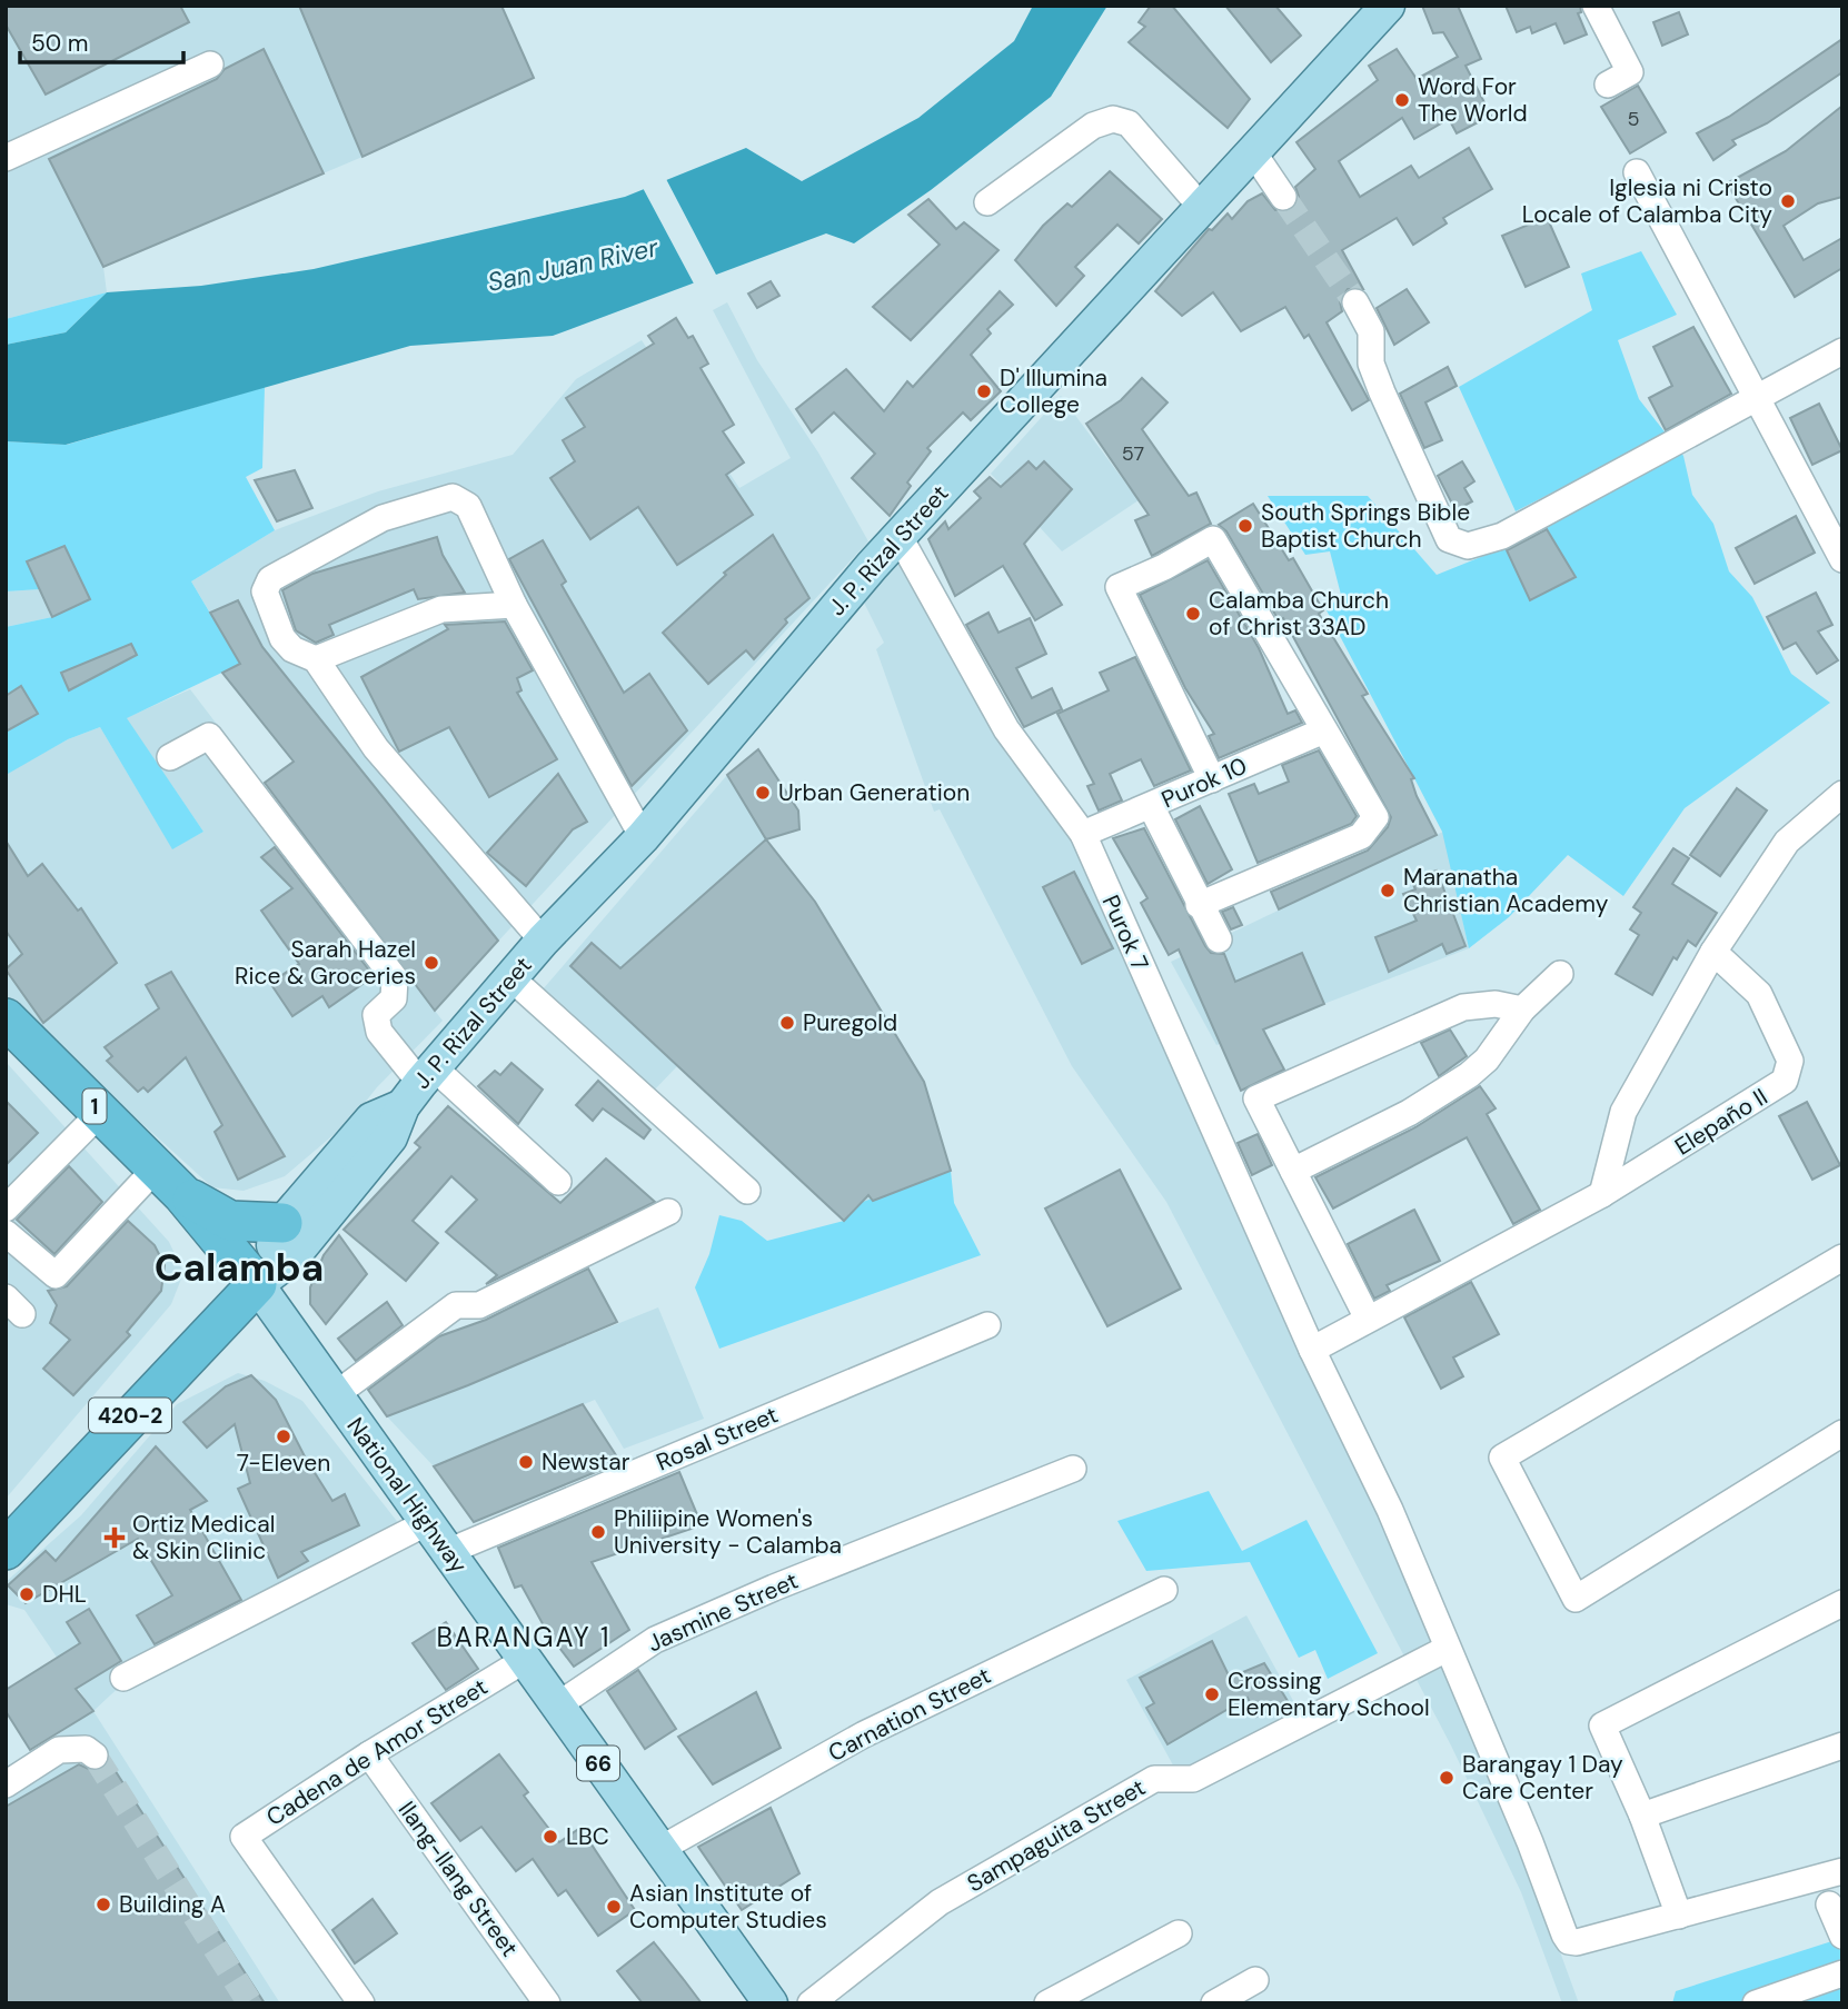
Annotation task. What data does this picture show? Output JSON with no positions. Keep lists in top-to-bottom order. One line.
{"streets":{"highway":["1","420-2"],"main road":["J. P. Rizal Street","National Highway","66"],"street":["Purok 10","Purok 7","Elepaño II","Rosal Street","Jasmine Street","Carnation Street","Cadena de Amor Street","Sampaguita Street","Ilang-Ilang Street"]},"crossings":[["J. P. Rizal Street","Purok 7"],["J. P. Rizal Street","1"],["J. P. Rizal Street","420-2"],["J. P. Rizal Street","National Highway"],["Purok 10","Purok 7"],["Purok 7","Elepaño II"],["Purok 7","Sampaguita Street"],["1","420-2"],["1","National Highway"],["420-2","National Highway"],["Rosal Street","National Highway"],["National Highway","Jasmine Street"],["National Highway","Carnation Street"],["National Highway","Cadena de Amor Street"],["Cadena de Amor Street","Ilang-Ilang Street"]],"districts":["Calamba","BARANGAY 1"],"water":["San Juan River"],"places":{"other":["Word For The World","Iglesia ni Cristo Locale of Calamba City","D' Illumina College","South Springs Bible Baptist Church","Calamba Church of Christ 33AD","Urban Generation","Maranatha Christian Academy","Sarah Hazel Rice & Groceries","Puregold","7-Eleven","Newstar","Philiipine Women's University - Calamba","DHL","Crossing Elementary School","Barangay 1 Day Care Center","LBC","Building A","Asian Institute of Computer Studies"],"health":["Ortiz Medical & Skin Clinic"]},"house_numbers":["5","57"],"scale_bar":"50 m"}
